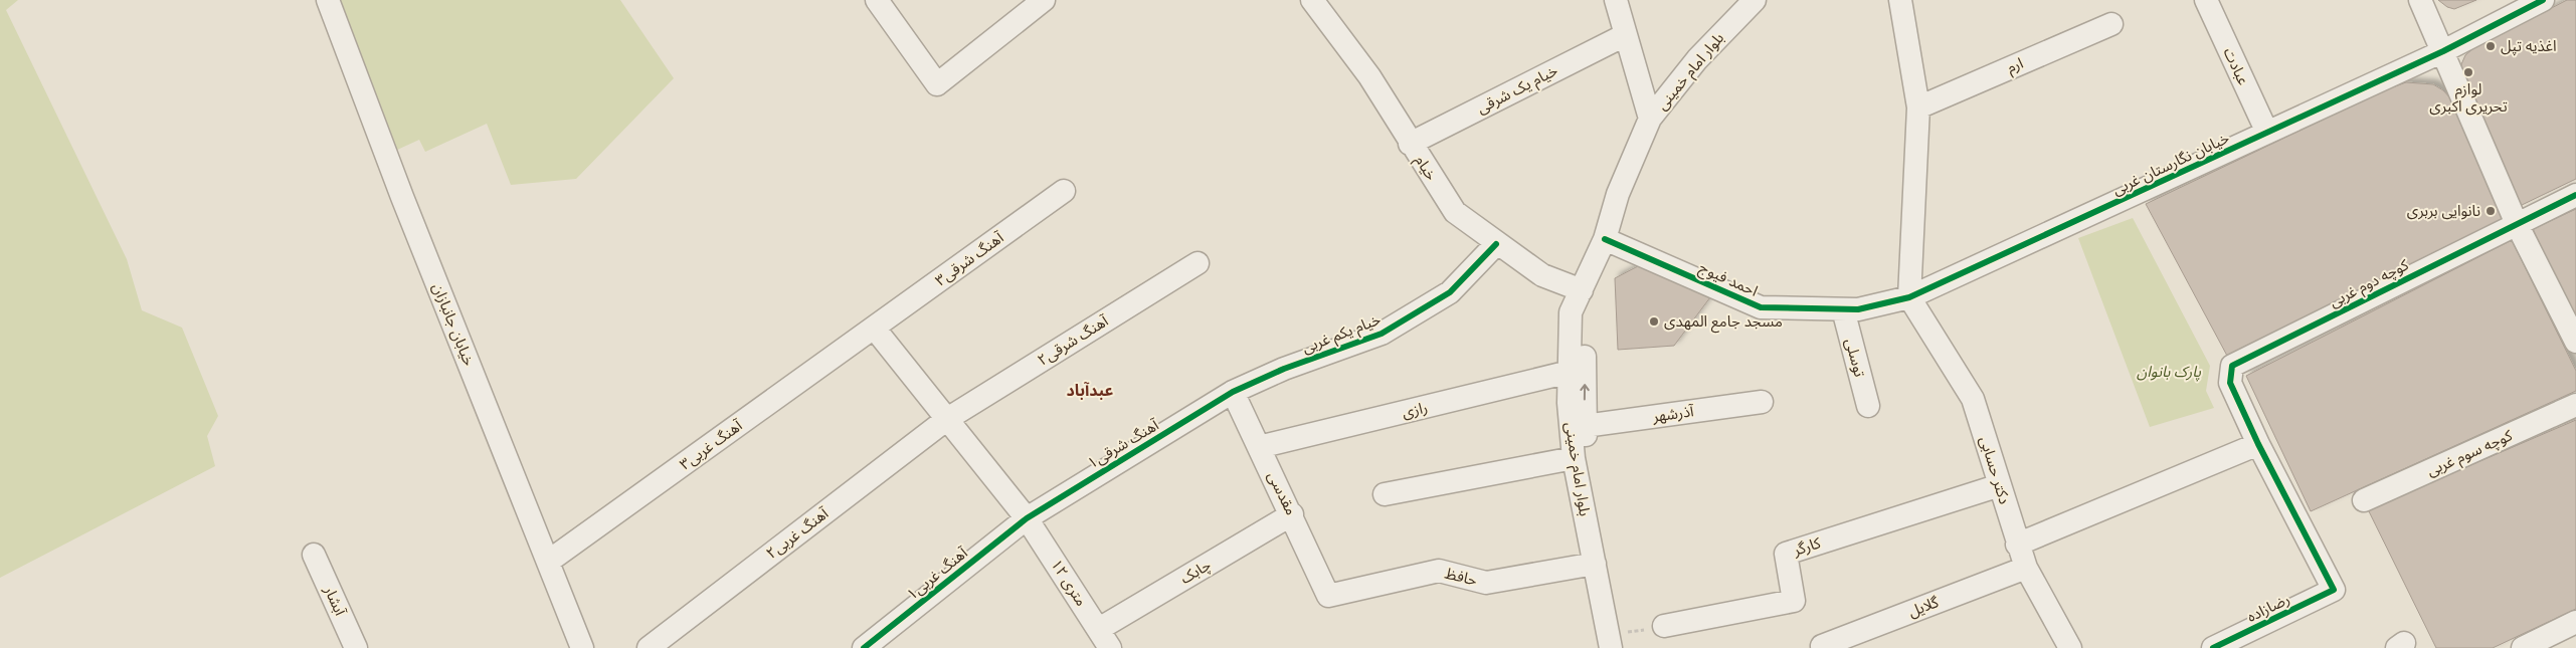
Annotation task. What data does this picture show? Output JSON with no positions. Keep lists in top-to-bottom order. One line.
{"streets":{"street":["ارم","عبادت","بلوار امام خمینی","خیام یک شرقی","خیابان نگارستان غربی","خیام","آهنگ شرقی۳","احمد فیوج","کوچه دوم غربی","خیابان جانبازان","خیام یکم غربی","آهنگ شرقی۲","توسلی","رازی","آذرشهر","آهنگ شرقی۱","آهنگ غربی۳","کوچه سوم غربی","دکتر حسابی","مقدسی","آهنگ غربی۲","کارگر","چابک","آهنگ غربی۱","حافظ","۱۲ متری","آبشار","گلایل","رضازاده"]},"crossings":[["عبادت","خیابان نگارستان غربی"],["بلوار امام خمینی","خیام"],["بلوار امام خمینی","احمد فیوج"],["بلوار امام خمینی","رازی"],["بلوار امام خمینی","آذرشهر"],["بلوار امام خمینی","حافظ"],["خیام یک شرقی","خیام"],["خیابان نگارستان غربی","احمد فیوج"],["خیابان نگارستان غربی","دکتر حسابی"],["خیام","خیام یکم غربی"],["آهنگ شرقی۳","آهنگ غربی۳"],["آهنگ شرقی۳","۱۲ متری"],["احمد فیوج","توسلی"],["احمد فیوج","دکتر حسابی"],["کوچه دوم غربی","رضازاده"],["خیابان جانبازان","آهنگ غربی۳"],["خیام یکم غربی","آهنگ شرقی۱"],["خیام یکم غربی","مقدسی"],["آهنگ شرقی۲","آهنگ غربی۲"],["آهنگ شرقی۲","۱۲ متری"],["رازی","مقدسی"],["آهنگ شرقی۱","مقدسی"],["آهنگ شرقی۱","آهنگ غربی۱"],["آهنگ شرقی۱","۱۲ متری"],["آهنگ غربی۳","۱۲ متری"],["دکتر حسابی","کارگر"],["دکتر حسابی","گلایل"],["مقدسی","چابک"],["مقدسی","حافظ"],["آهنگ غربی۲","۱۲ متری"],["چابک","۱۲ متری"],["آهنگ غربی۱","۱۲ متری"]],"districts":["عبدآباد"],"parks":["پارک بانوان"],"places":["اغذیه تپل","لوازم تحریری اکبری","نانوایی بربری","مسجد جامع المهدی"]}
